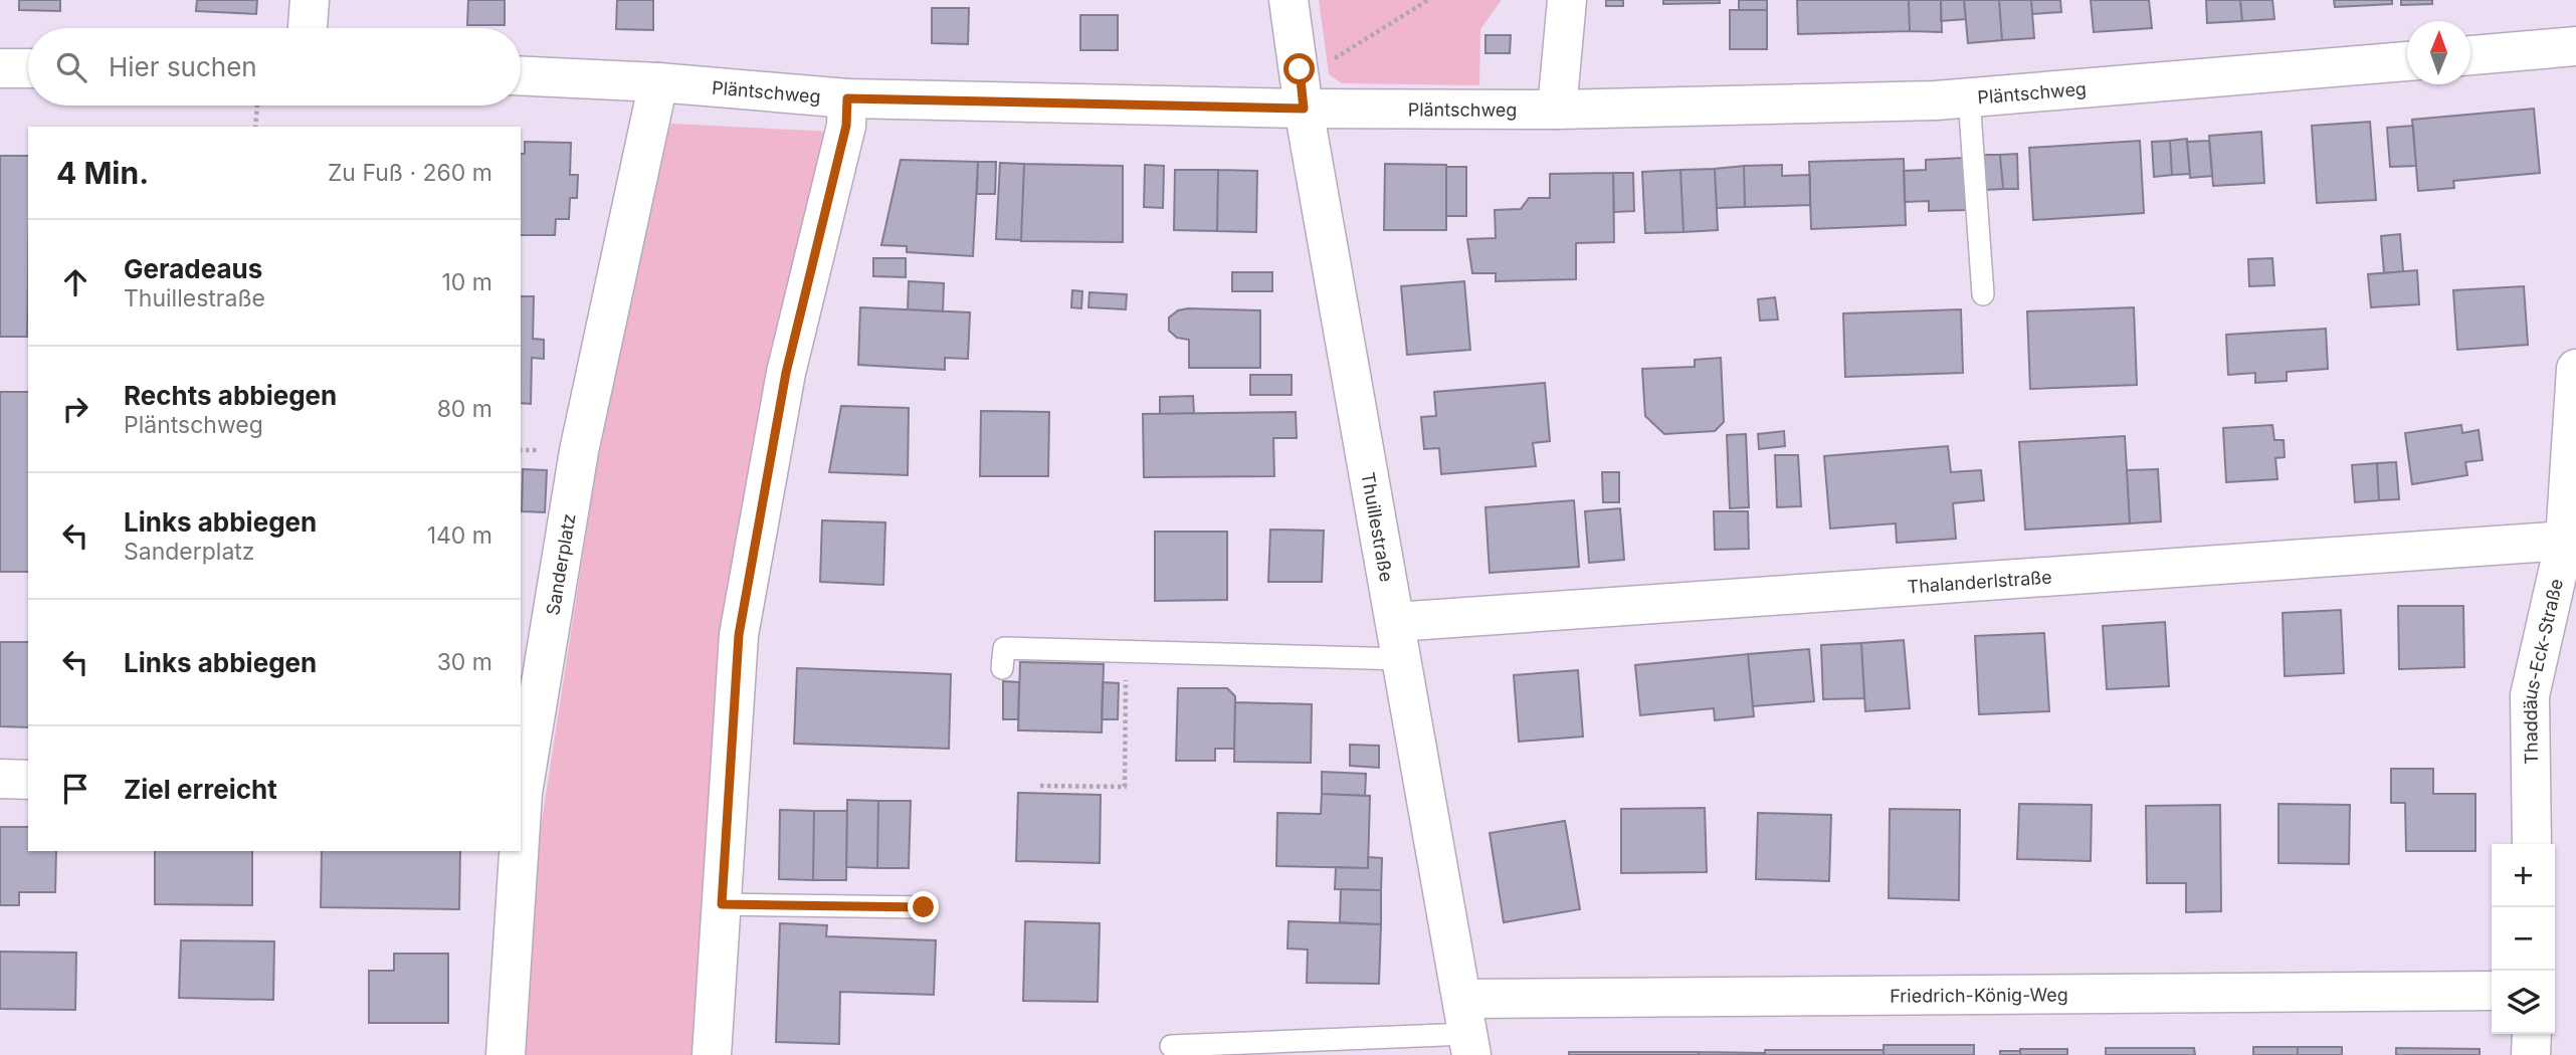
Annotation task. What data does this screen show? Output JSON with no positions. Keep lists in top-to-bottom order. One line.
{"streets":{"street":["Pläntschweg","Thuillestraße","Sanderplatz","Thalanderlstraße","Thaddäus-Eck-Straße","Friedrich-König-Weg"]},"crossings":[["Pläntschweg","Thuillestraße"],["Pläntschweg","Sanderplatz"],["Thuillestraße","Thalanderlstraße"],["Thuillestraße","Friedrich-König-Weg"],["Thalanderlstraße","Thaddäus-Eck-Straße"]],"north":"top","page":{"search":"Hier suchen","heading":["4 Min.","Zu Fuß · 260 m"],"list":[["Geradeaus","Thuillestraße","10 m"],["Rechts abbiegen","Pläntschweg","80 m"],["Links abbiegen","Sanderplatz","140 m"],["Links abbiegen","30 m"],"Ziel erreicht"],"map_buttons":["+","−"]}}
